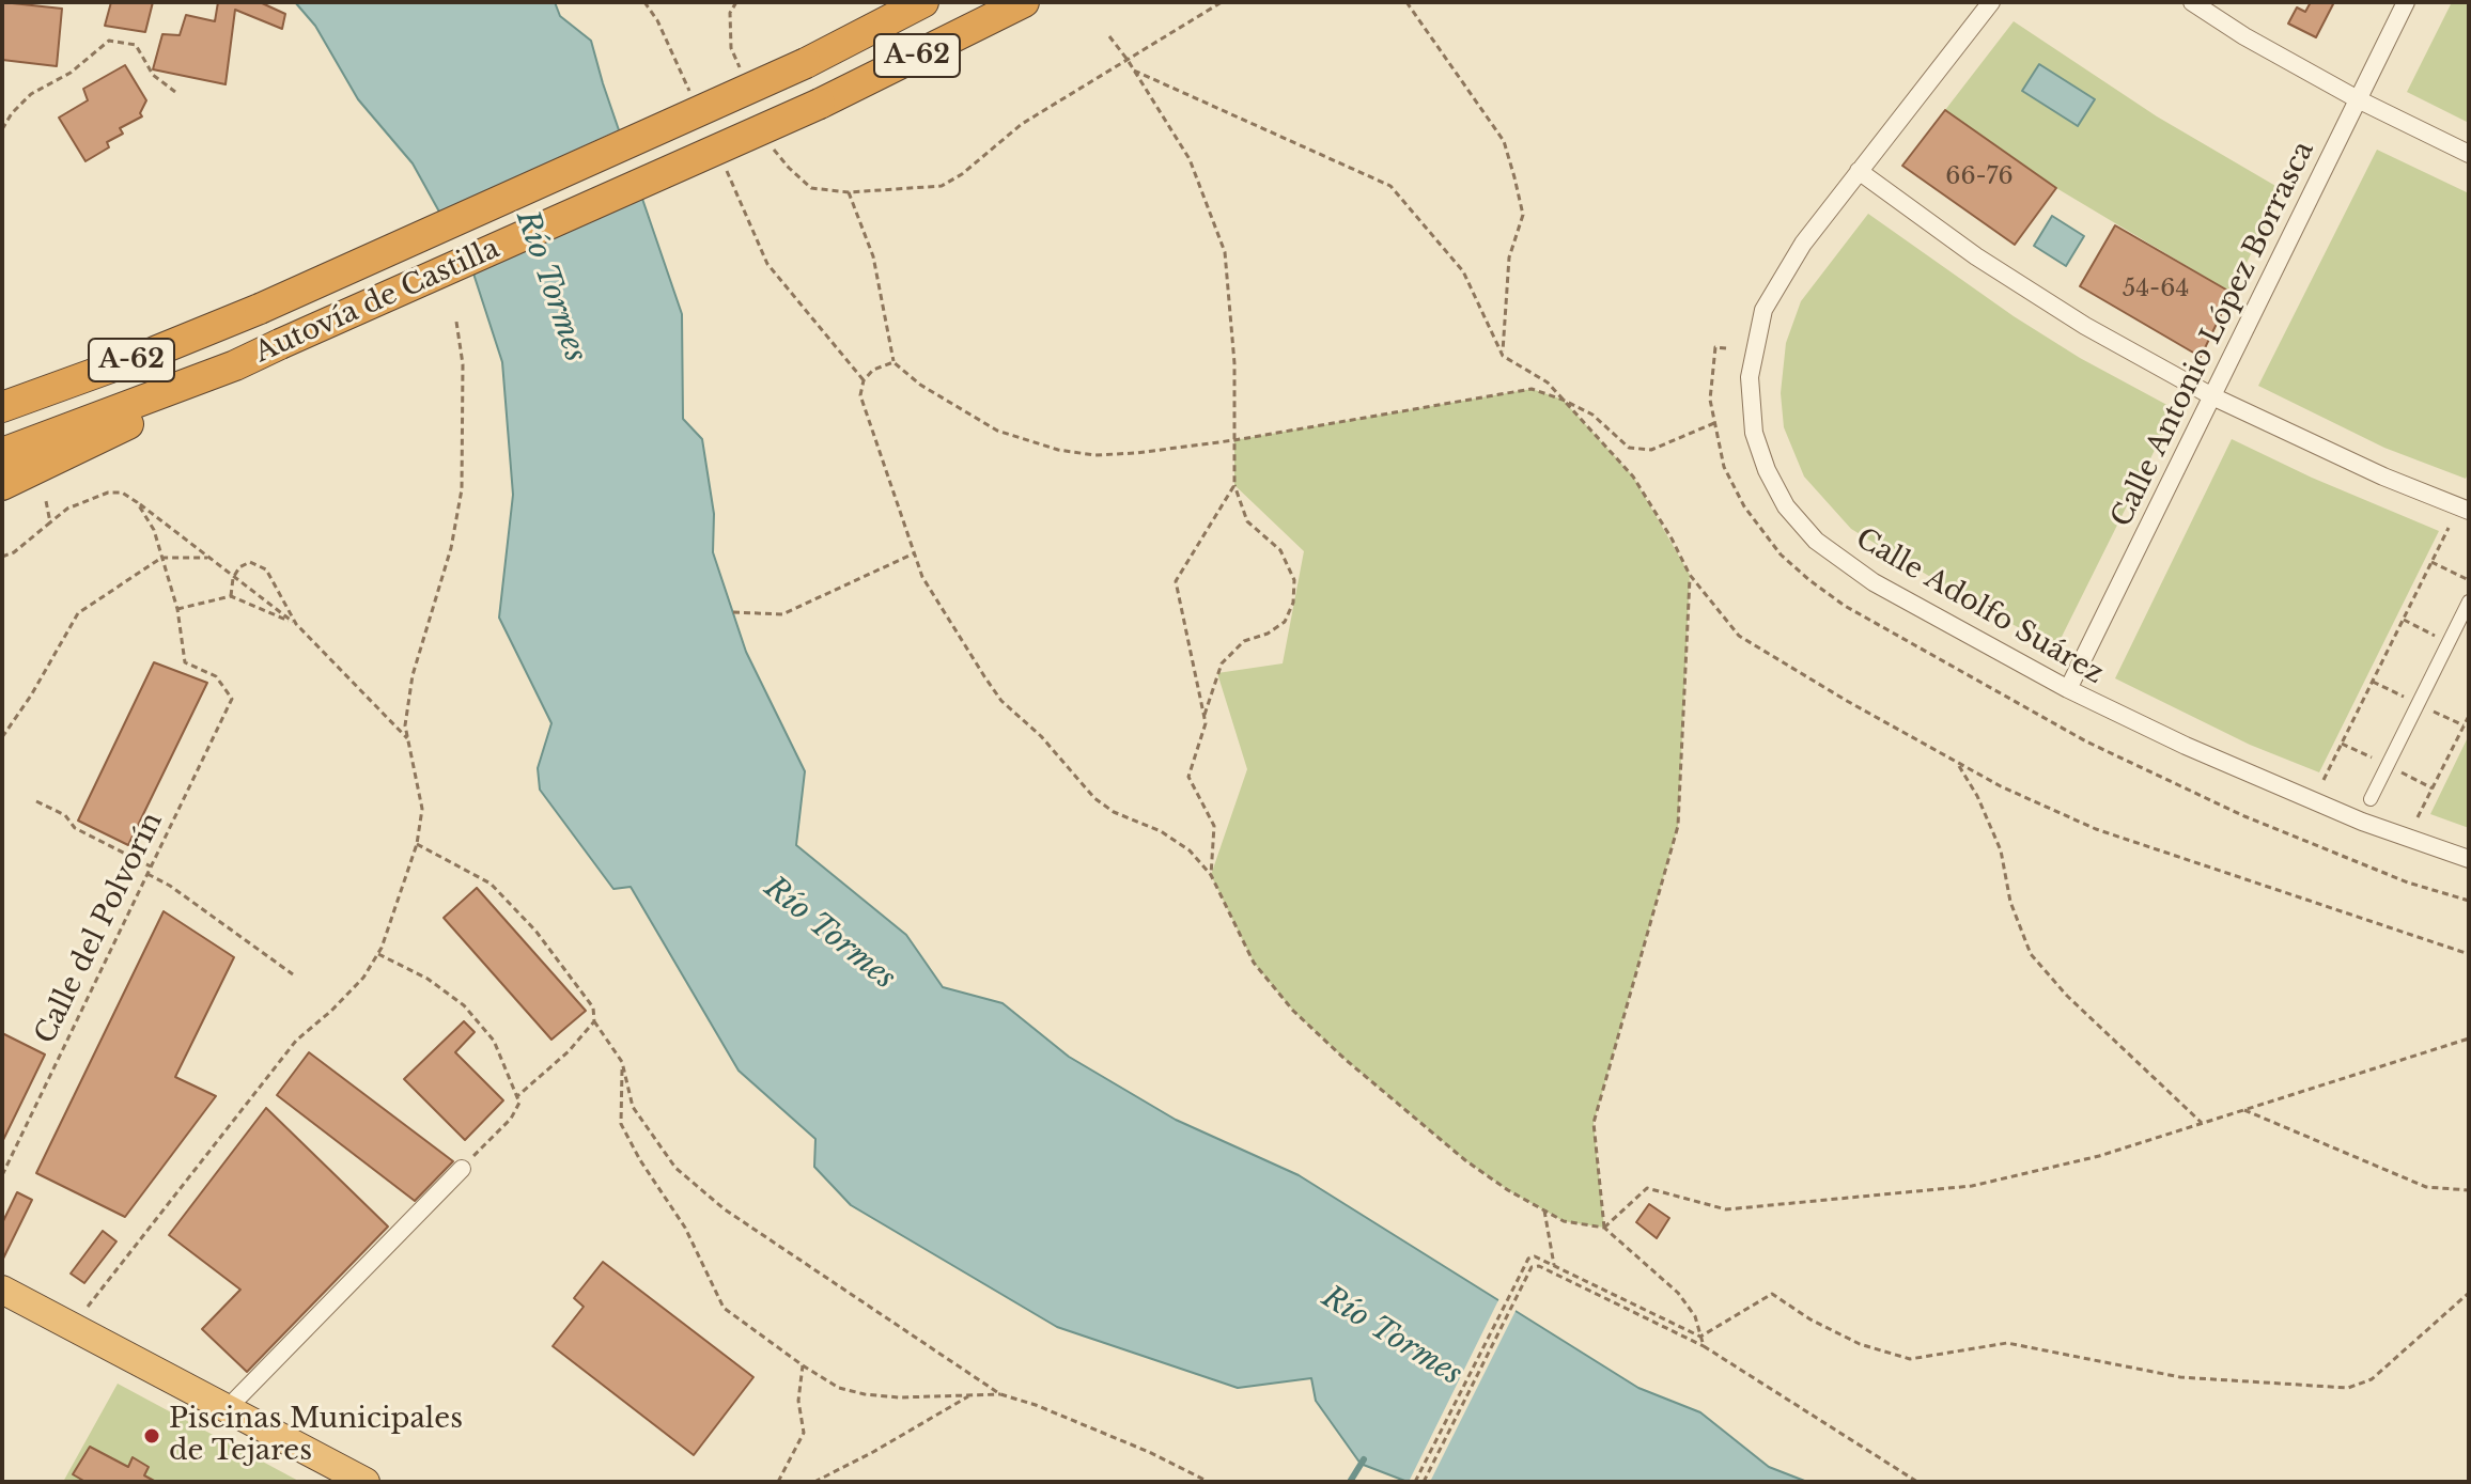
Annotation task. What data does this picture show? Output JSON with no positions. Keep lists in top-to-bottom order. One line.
{"streets":{"highway":["A-62","Autovía de Castilla"],"street":["Calle Antonio López Borrasca","Calle Adolfo Suárez"],"path":["Calle del Polvorín"]},"crossings":[["Calle Antonio López Borrasca","Calle Adolfo Suárez"]],"water":["Río Tormes"],"places":["Piscinas Municipales de Tejares"],"house_numbers":["66-76","54-64"]}
